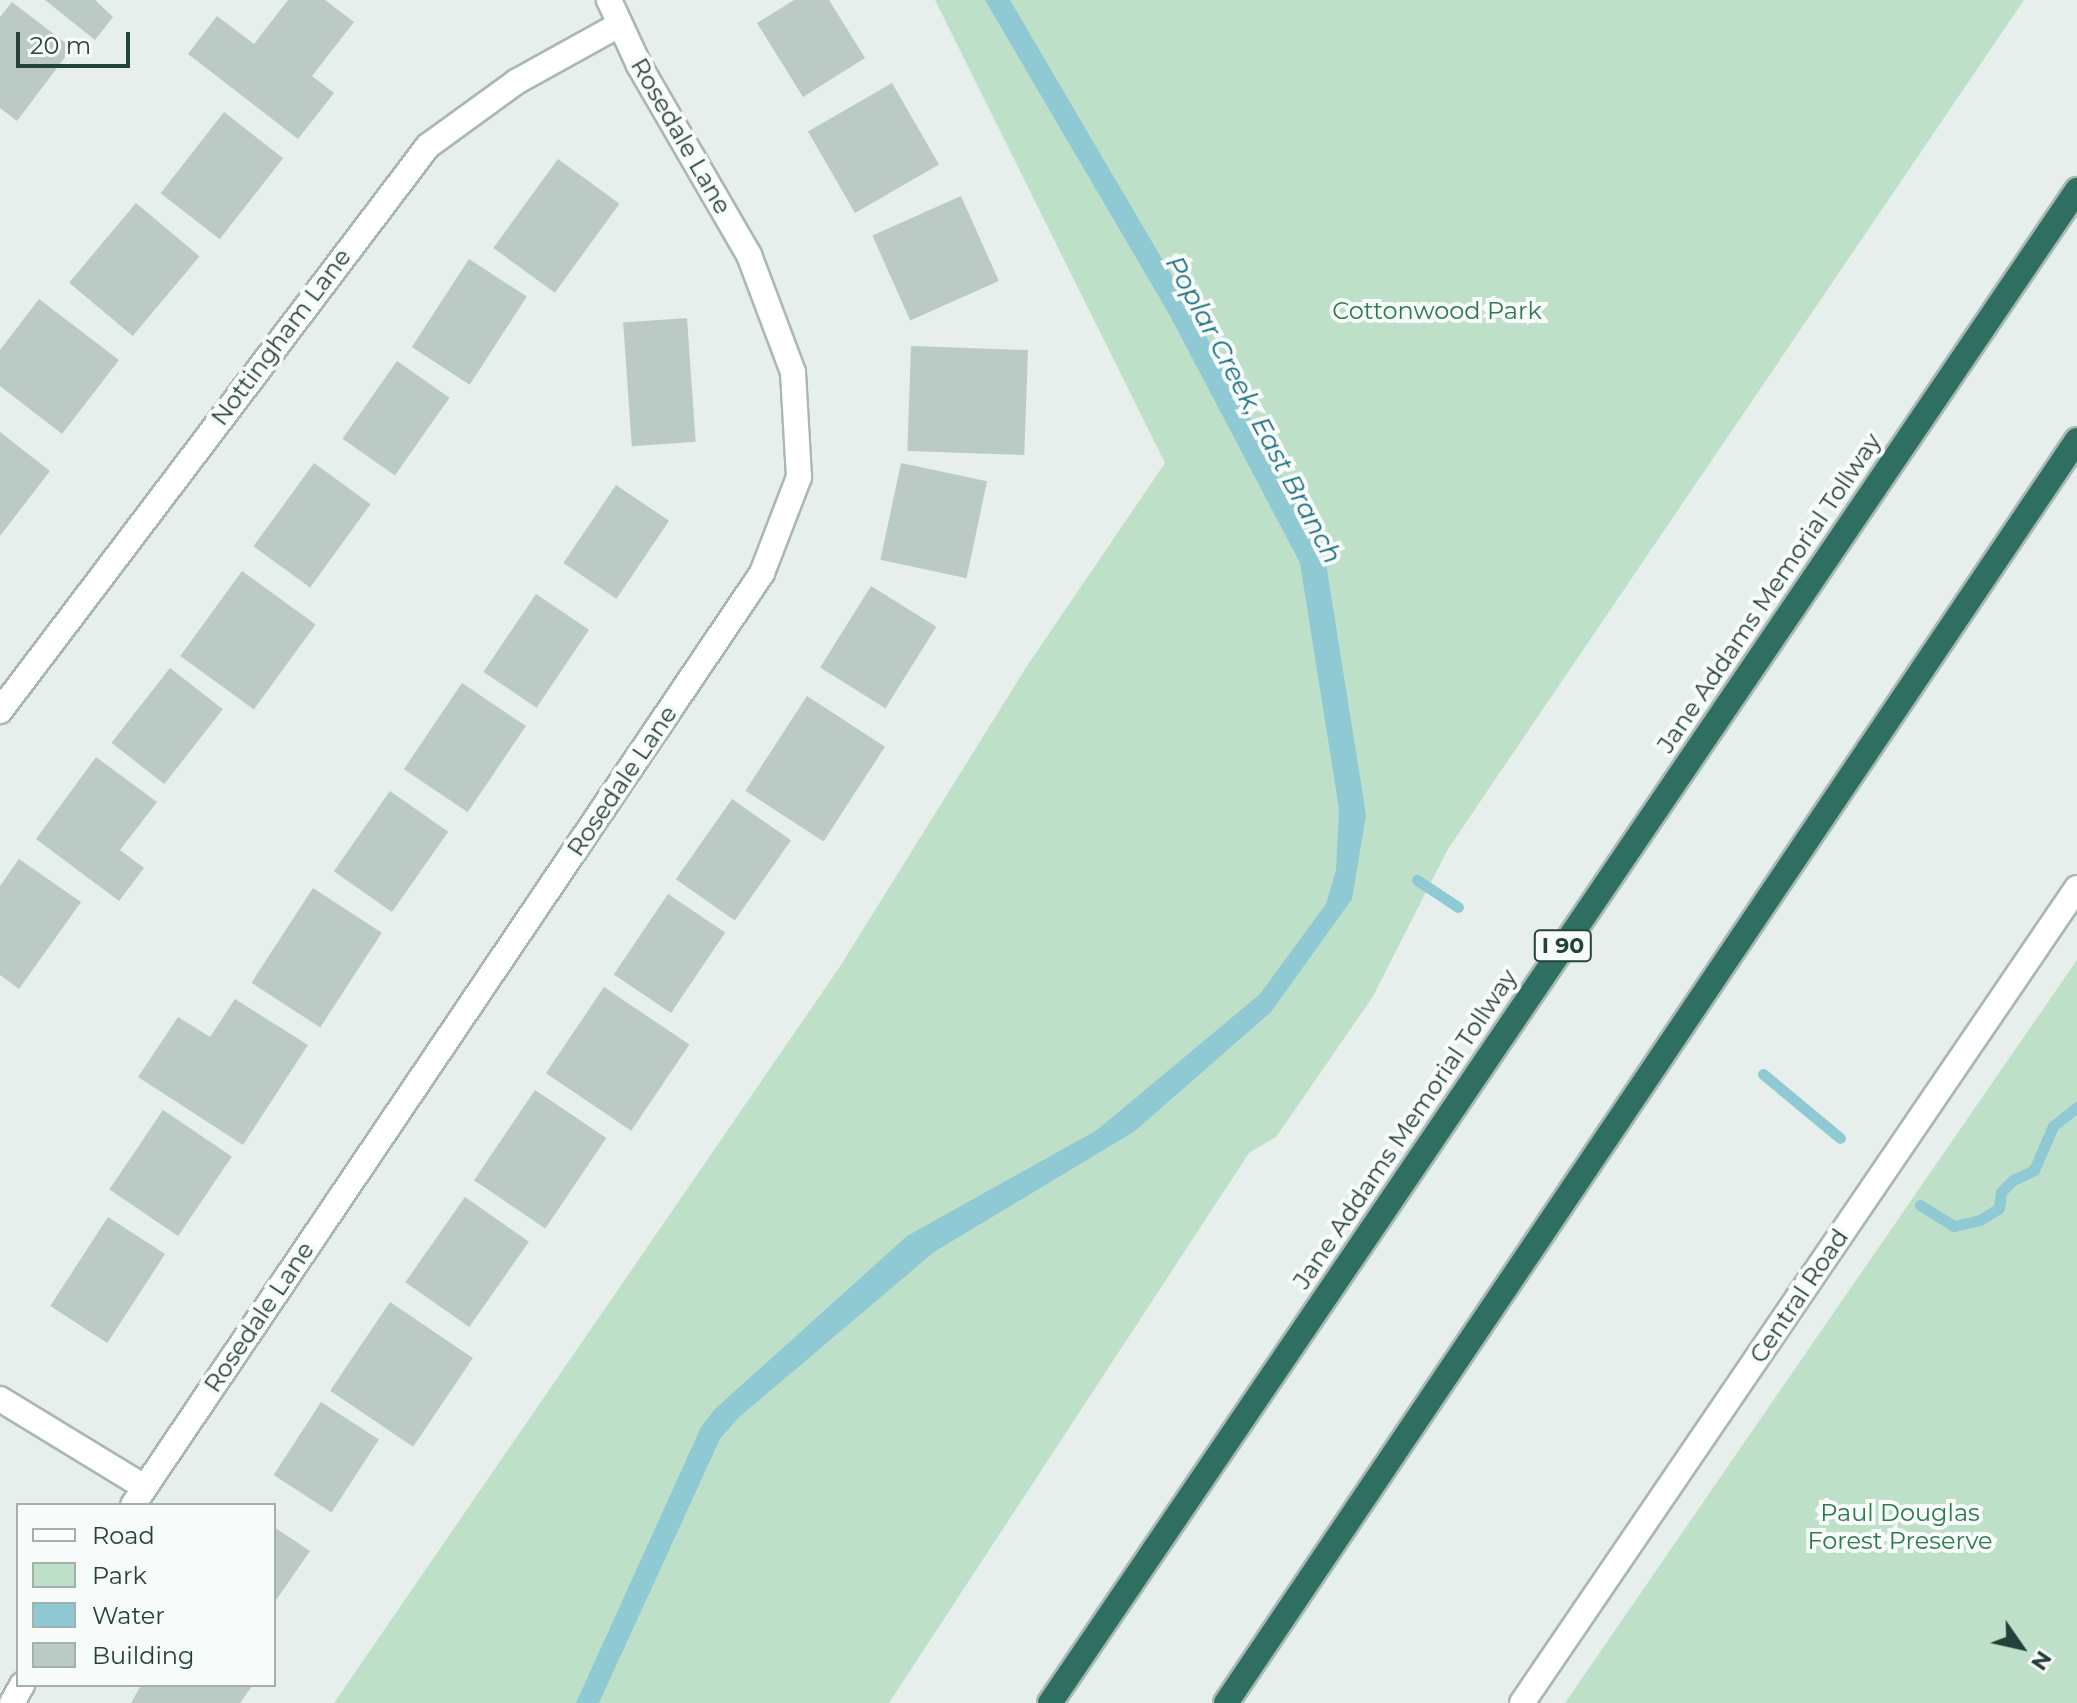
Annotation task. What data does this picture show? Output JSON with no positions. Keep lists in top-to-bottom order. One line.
{"streets":{"highway":["Jane Addams Memorial Tollway","I 90"],"street":["Rosedale Lane","Nottingham Lane","Central Road"]},"crossings":[["Rosedale Lane","Nottingham Lane"]],"water":["Poplar Creek, East Branch"],"parks":["Cottonwood Park","Paul Douglas Forest Preserve"],"legend":["Road","Park","Water","Building"],"scale_bar":"20 m","north":"bottom right"}
